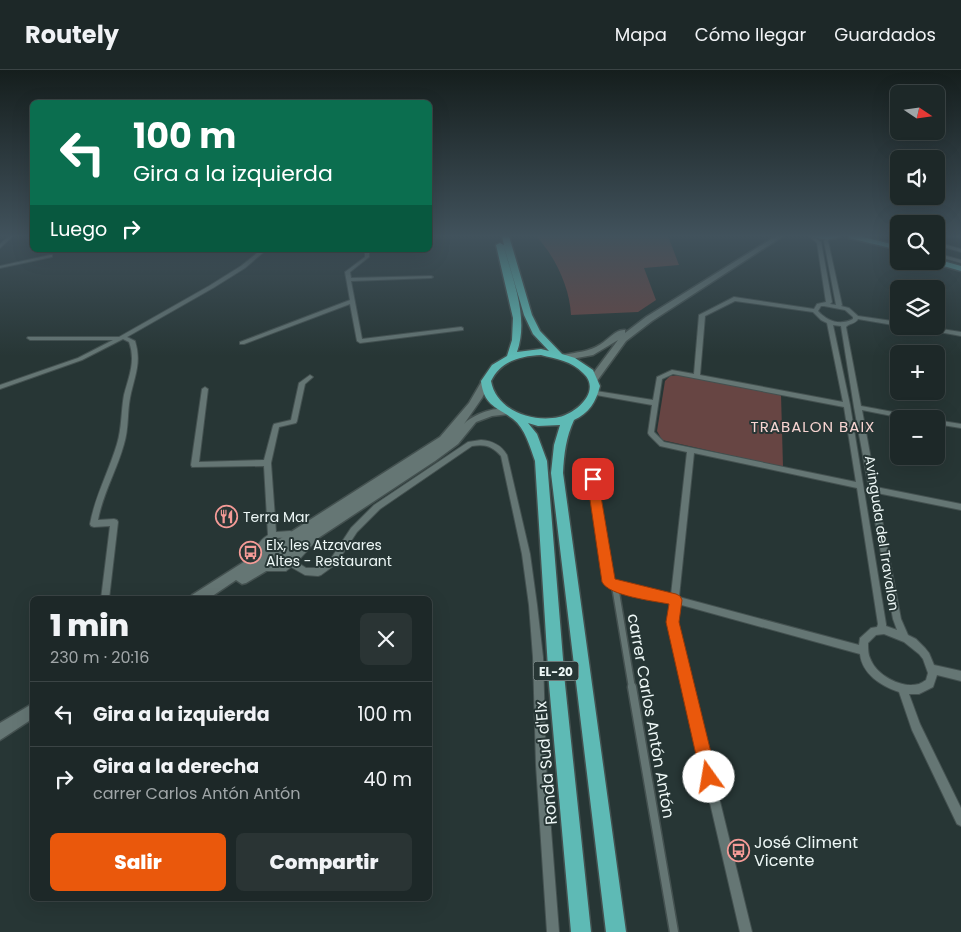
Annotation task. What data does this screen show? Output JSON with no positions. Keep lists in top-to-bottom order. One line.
{"streets":{"highway":["EL-20","Ronda Sud d'Elx"],"street":["Avinguda del Travalon","carrer Carlos Antón Antón"]},"crossings":[["EL-20","Ronda Sud d'Elx"]],"districts":["TRABALON BAIX"],"places":{"restaurant":["Terra Mar"],"bus stop":["Elx, les Atzavares Altes - Restaurant","José Climent Vicente"]},"north":"right","page":{"header":"Routely","nav":["Mapa","Cómo llegar","Guardados"],"map_buttons":["+","−"],"turn":["100 m","Gira a la izquierda"],"then":"Luego","heading":["1 min","230 m · 20:16"],"list":[{"name":"Gira a la izquierda","value":"100 m"},{"name":"Gira a la derecha","note":"carrer Carlos Antón Antón","value":"40 m"}],"buttons":["Salir","Compartir"]}}
